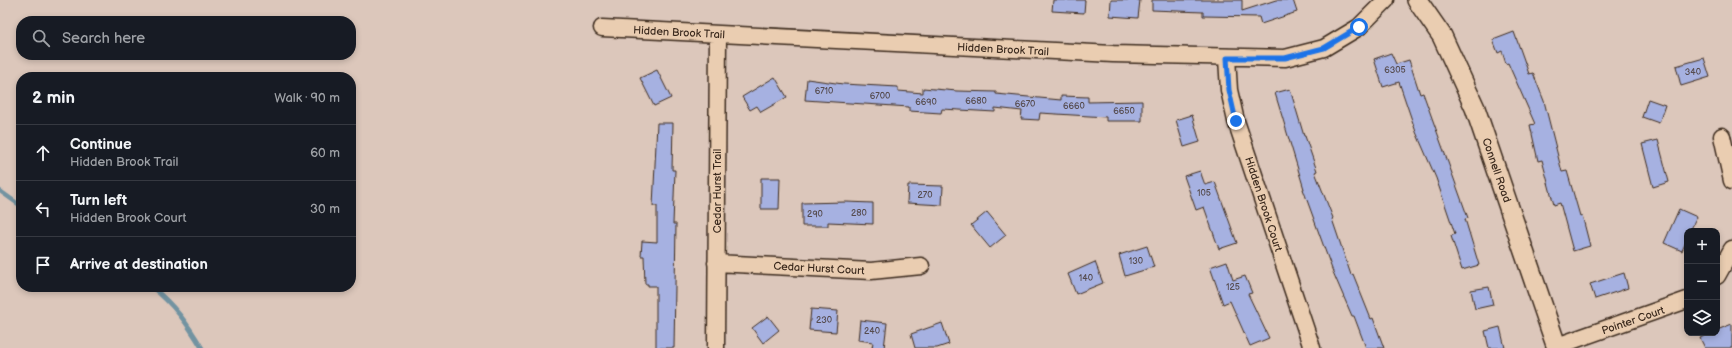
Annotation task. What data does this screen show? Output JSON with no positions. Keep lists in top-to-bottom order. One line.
{"streets":{"street":["Hidden Brook Trail","Connell Road","Cedar Hurst Trail","Hidden Brook Court","Cedar Hurst Court","Pointer Court"]},"crossings":[["Hidden Brook Trail","Cedar Hurst Trail"],["Hidden Brook Trail","Hidden Brook Court"],["Connell Road","Pointer Court"],["Cedar Hurst Trail","Cedar Hurst Court"]],"house_numbers":["6305","340","6710","6700","6680","6690","6670","6660","6650","105","270","280","290","130","140","125","230","240"],"page":{"search":"Search here","heading":["2 min","Walk · 90 m"],"list":[["Continue","Hidden Brook Trail","60 m"],["Turn left","Hidden Brook Court","30 m"],"Arrive at destination"],"map_buttons":["+","−"]}}
